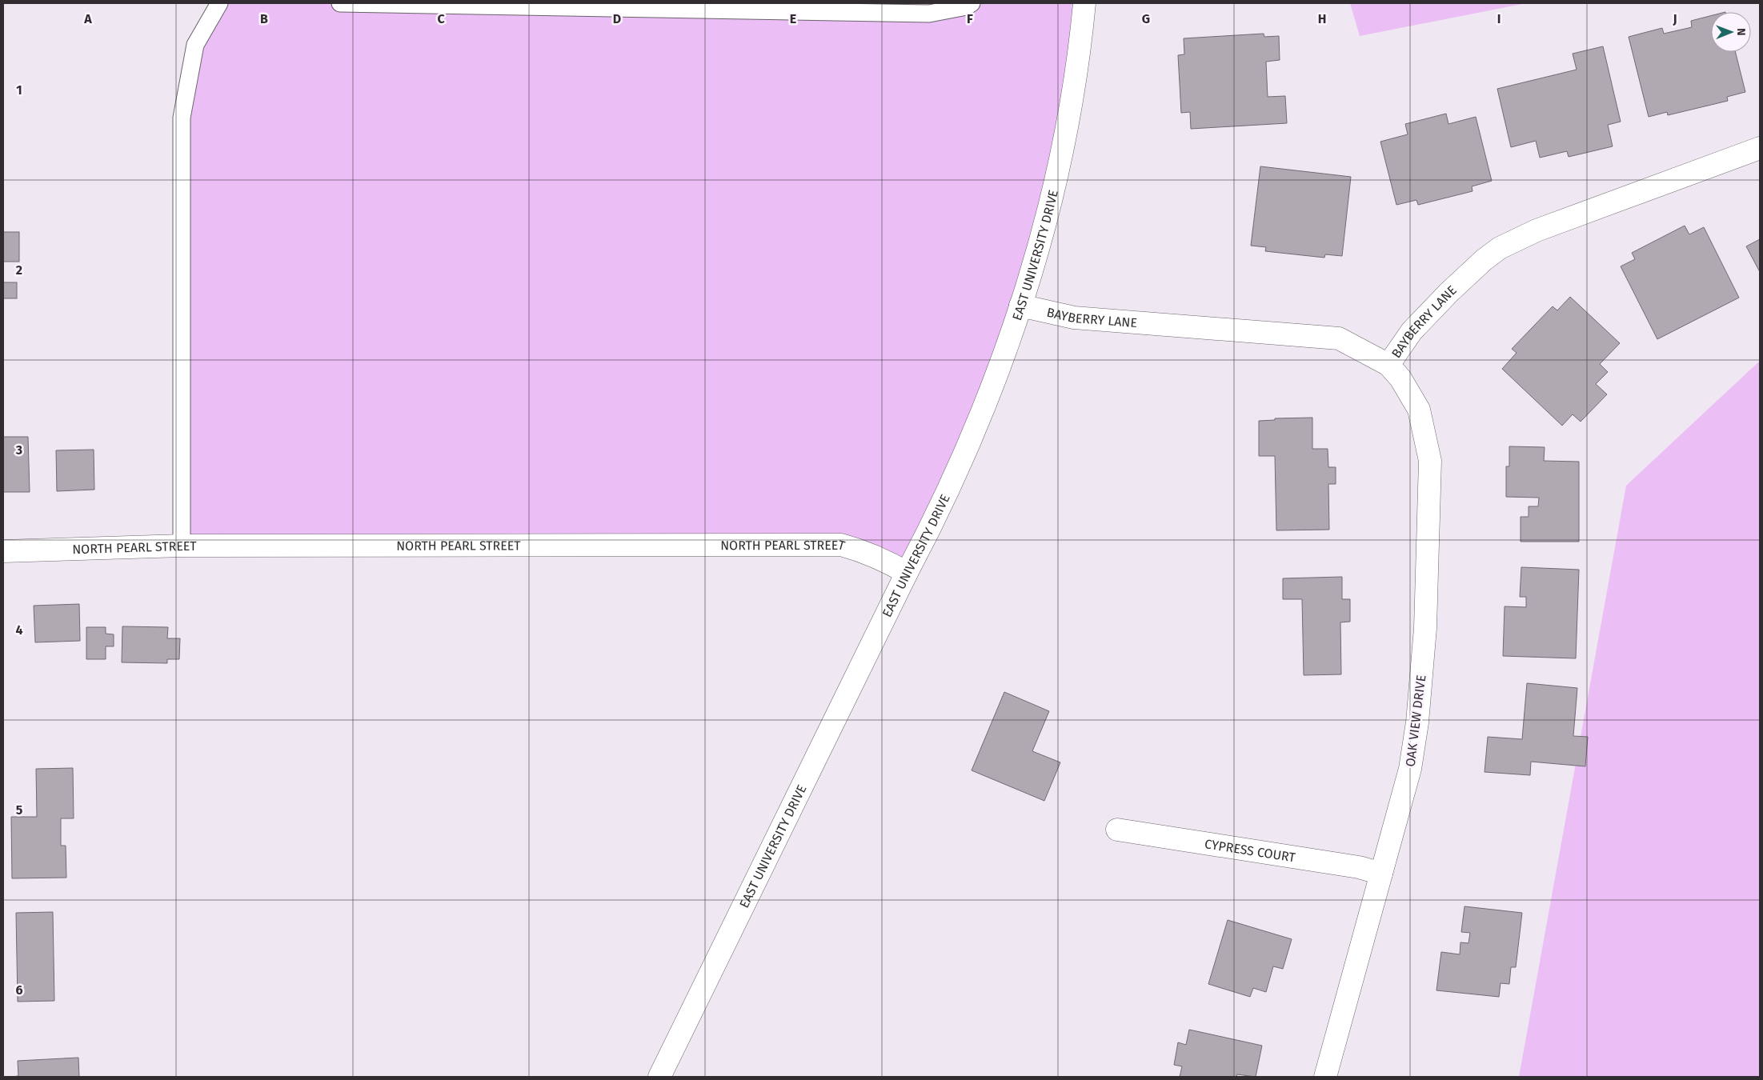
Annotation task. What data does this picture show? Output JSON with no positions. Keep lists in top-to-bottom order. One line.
{"streets":{"street":["EAST UNIVERSITY DRIVE","BAYBERRY LANE","NORTH PEARL STREET","OAK VIEW DRIVE","CYPRESS COURT"]},"crossings":[["EAST UNIVERSITY DRIVE","BAYBERRY LANE"],["EAST UNIVERSITY DRIVE","NORTH PEARL STREET"],["BAYBERRY LANE","OAK VIEW DRIVE"],["OAK VIEW DRIVE","CYPRESS COURT"]],"north":"right","grid":{"columns":["A","B","C","D","E","F","G","H","I","J"],"rows":["1","2","3","4","5","6"]}}
